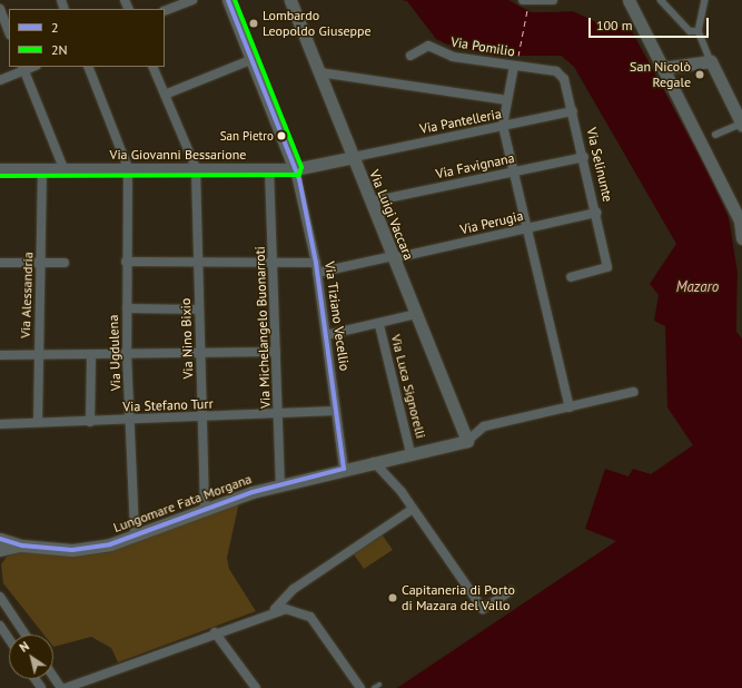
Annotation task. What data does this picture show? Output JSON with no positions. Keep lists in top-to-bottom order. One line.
{"streets":{"main road":["Via Giovanni Bessarione","Via Luigi Vaccara","Lungomare Fata Morgana"],"street":["Via Pomilio","Via Pantelleria","Via Selinunte","Via Favignana","Via Perugia","Via Alessandria","Via Tiziano Vecellio","Via Michelangelo Buonarroti","Via Nino Bixio","Via Ugdulena","Via Luca Signorelli","Via Stefano Turr"]},"crossings":[["Via Pomilio","Via Selinunte"],["Via Pantelleria","Via Giovanni Bessarione"],["Via Pantelleria","Via Selinunte"],["Via Pantelleria","Via Luigi Vaccara"],["Via Giovanni Bessarione","Via Luigi Vaccara"],["Via Giovanni Bessarione","Via Alessandria"],["Via Giovanni Bessarione","Via Tiziano Vecellio"],["Via Giovanni Bessarione","Via Michelangelo Buonarroti"],["Via Giovanni Bessarione","Via Nino Bixio"],["Via Giovanni Bessarione","Via Ugdulena"],["Via Selinunte","Via Favignana"],["Via Selinunte","Via Perugia"],["Via Favignana","Via Luigi Vaccara"],["Via Luigi Vaccara","Via Perugia"],["Via Luigi Vaccara","Lungomare Fata Morgana"],["Via Perugia","Via Tiziano Vecellio"],["Via Alessandria","Via Stefano Turr"],["Via Tiziano Vecellio","Via Stefano Turr"],["Via Tiziano Vecellio","Lungomare Fata Morgana"],["Via Michelangelo Buonarroti","Via Stefano Turr"],["Via Michelangelo Buonarroti","Lungomare Fata Morgana"],["Via Nino Bixio","Via Stefano Turr"],["Via Nino Bixio","Lungomare Fata Morgana"],["Via Ugdulena","Via Stefano Turr"],["Via Ugdulena","Lungomare Fata Morgana"],["Via Luca Signorelli","Lungomare Fata Morgana"]],"water":["Mazaro"],"places":["Lombardo Leopoldo Giuseppe","San Nicolò Regale","San Pietro","Capitaneria di Porto di Mazara del Vallo"],"lines":["transit line 2","transit line 2N"],"legend":["2","2N"],"scale_bar":"100 m","north":"top left"}
